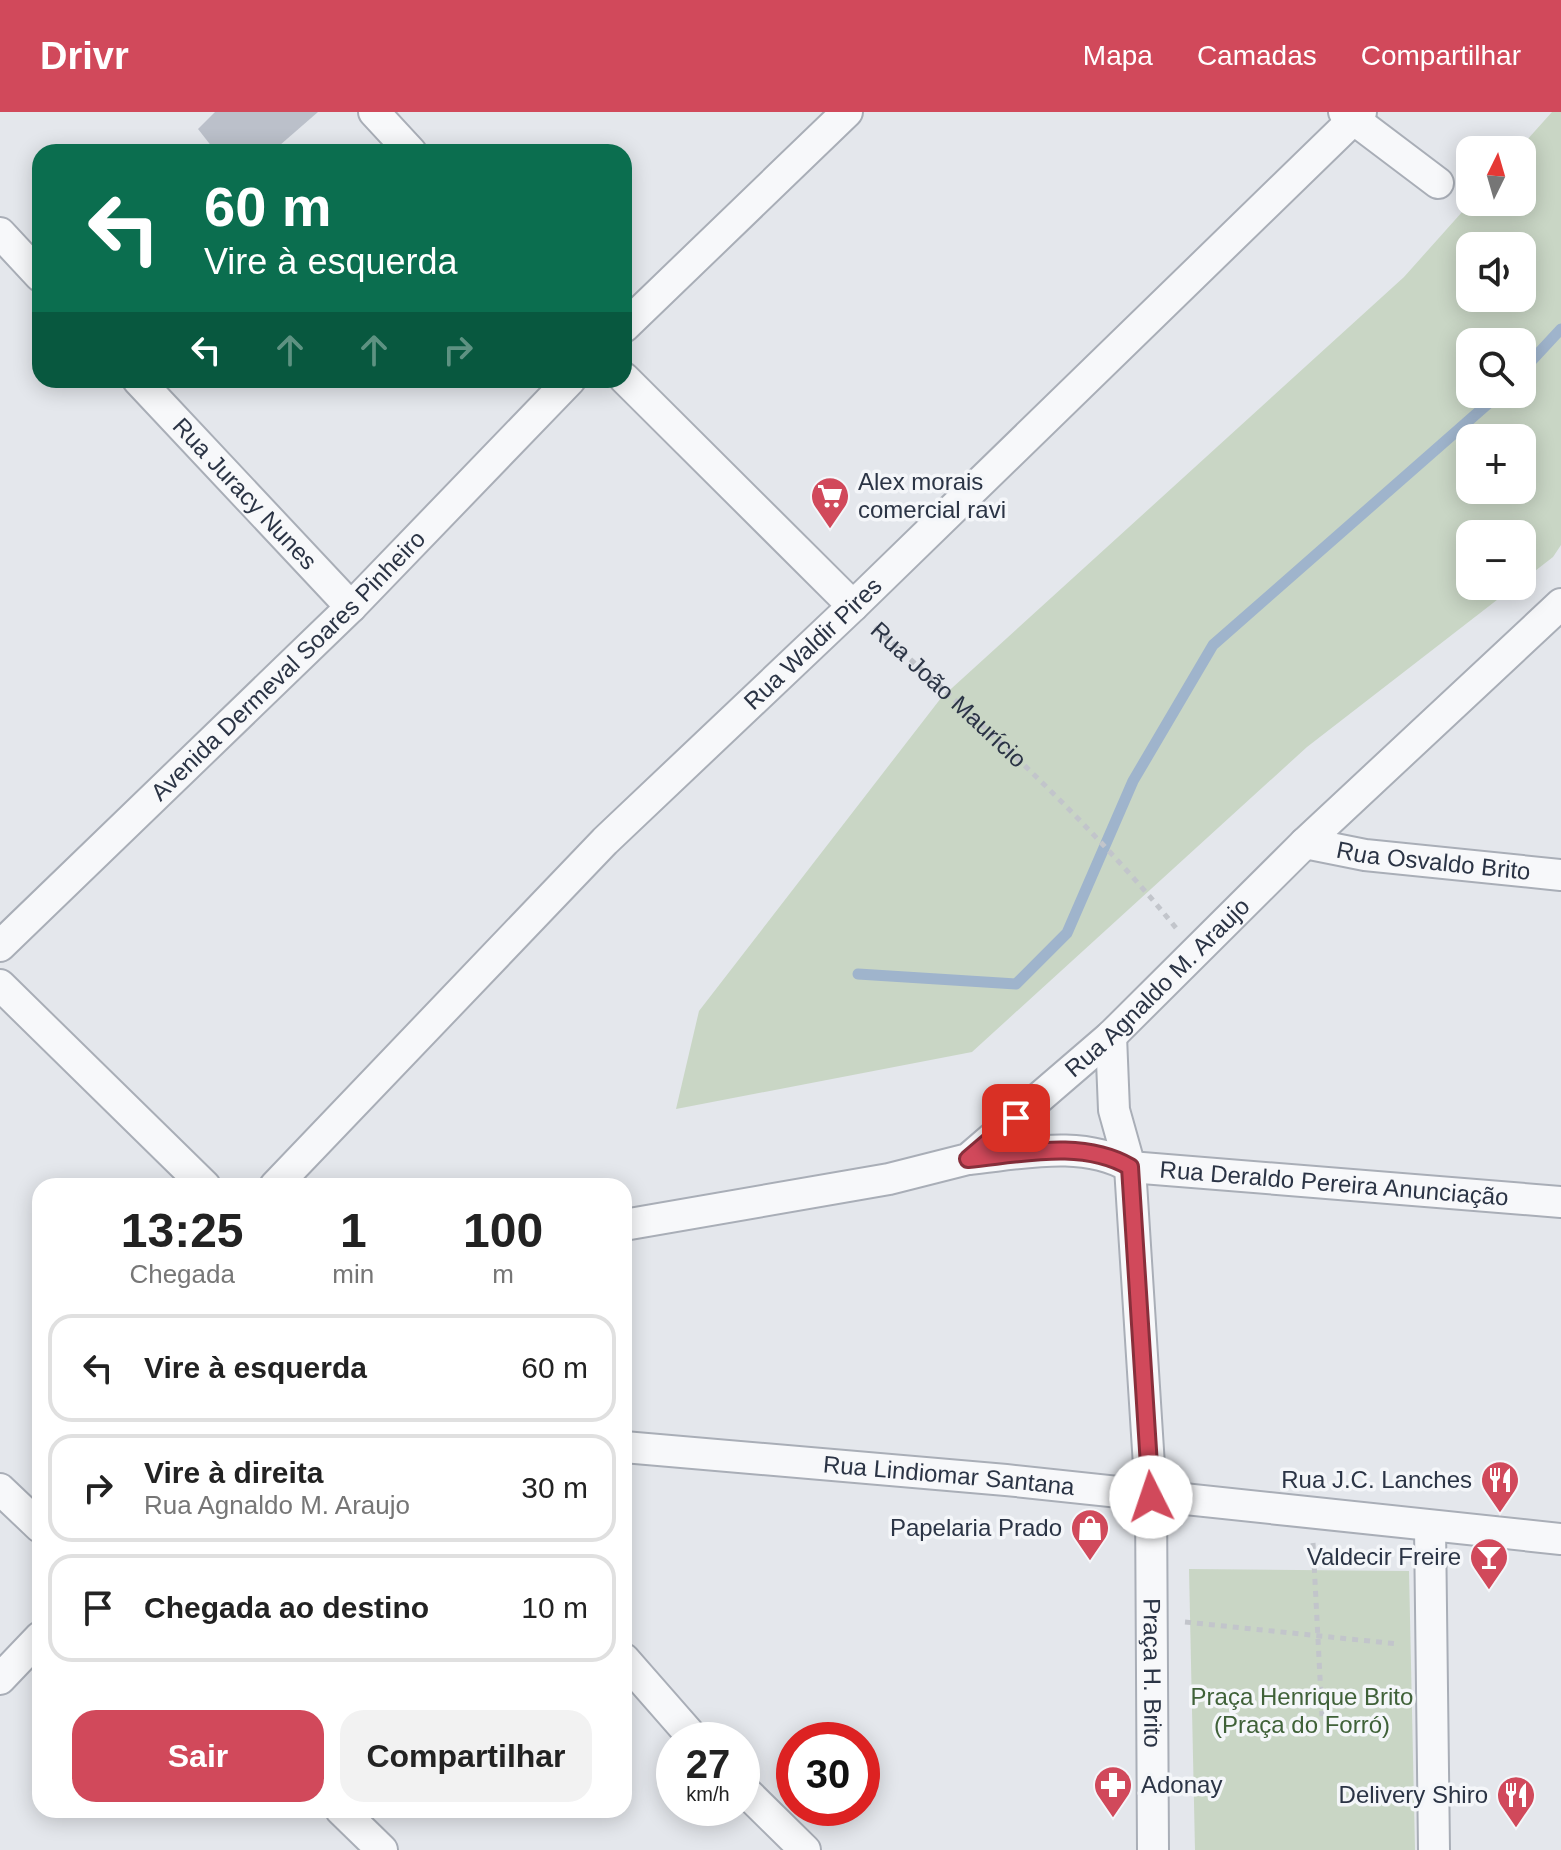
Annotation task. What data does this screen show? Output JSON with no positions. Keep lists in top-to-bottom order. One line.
{"streets":{"street":["Rua Juracy Nunes","Rua Waldir Pires","Avenida Dermeval Soares Pinheiro","Rua João Maurício","Rua Osvaldo Brito","Rua Agnaldo M. Araujo","Rua Deraldo Pereira Anunciação","Rua Lindiomar Santana","Praça H. Brito"]},"crossings":[["Rua Juracy Nunes","Avenida Dermeval Soares Pinheiro"],["Rua Waldir Pires","Rua João Maurício"],["Rua João Maurício","Rua Agnaldo M. Araujo"],["Rua Osvaldo Brito","Rua Agnaldo M. Araujo"],["Rua Agnaldo M. Araujo","Rua Deraldo Pereira Anunciação"],["Rua Agnaldo M. Araujo","Praça H. Brito"],["Rua Deraldo Pereira Anunciação","Praça H. Brito"],["Rua Lindiomar Santana","Praça H. Brito"]],"parks":["Praça Henrique Brito (Praça do Forró)"],"places":{"supermarket":["Alex morais comercial ravi"],"restaurant":["Rua J.C. Lanches","Delivery Shiro"],"shop":["Papelaria Prado"],"bar":["Valdecir Freire"],"pharmacy":["Adonay"]},"north":"top","page":{"header":"Drivr","nav":["Mapa","Camadas","Compartilhar"],"map_buttons":["+","−"],"turn":["60 m","Vire à esquerda"],"eta":["13:25","Chegada","1","min","100","m"],"list":[{"name":"Vire à esquerda","value":"60 m"},{"name":"Vire à direita","note":"Rua Agnaldo M. Araujo","value":"30 m"},{"name":"Chegada ao destino","value":"10 m"}],"buttons":["Sair","Compartilhar"],"speed":"27 km/h","limit":"30"}}
